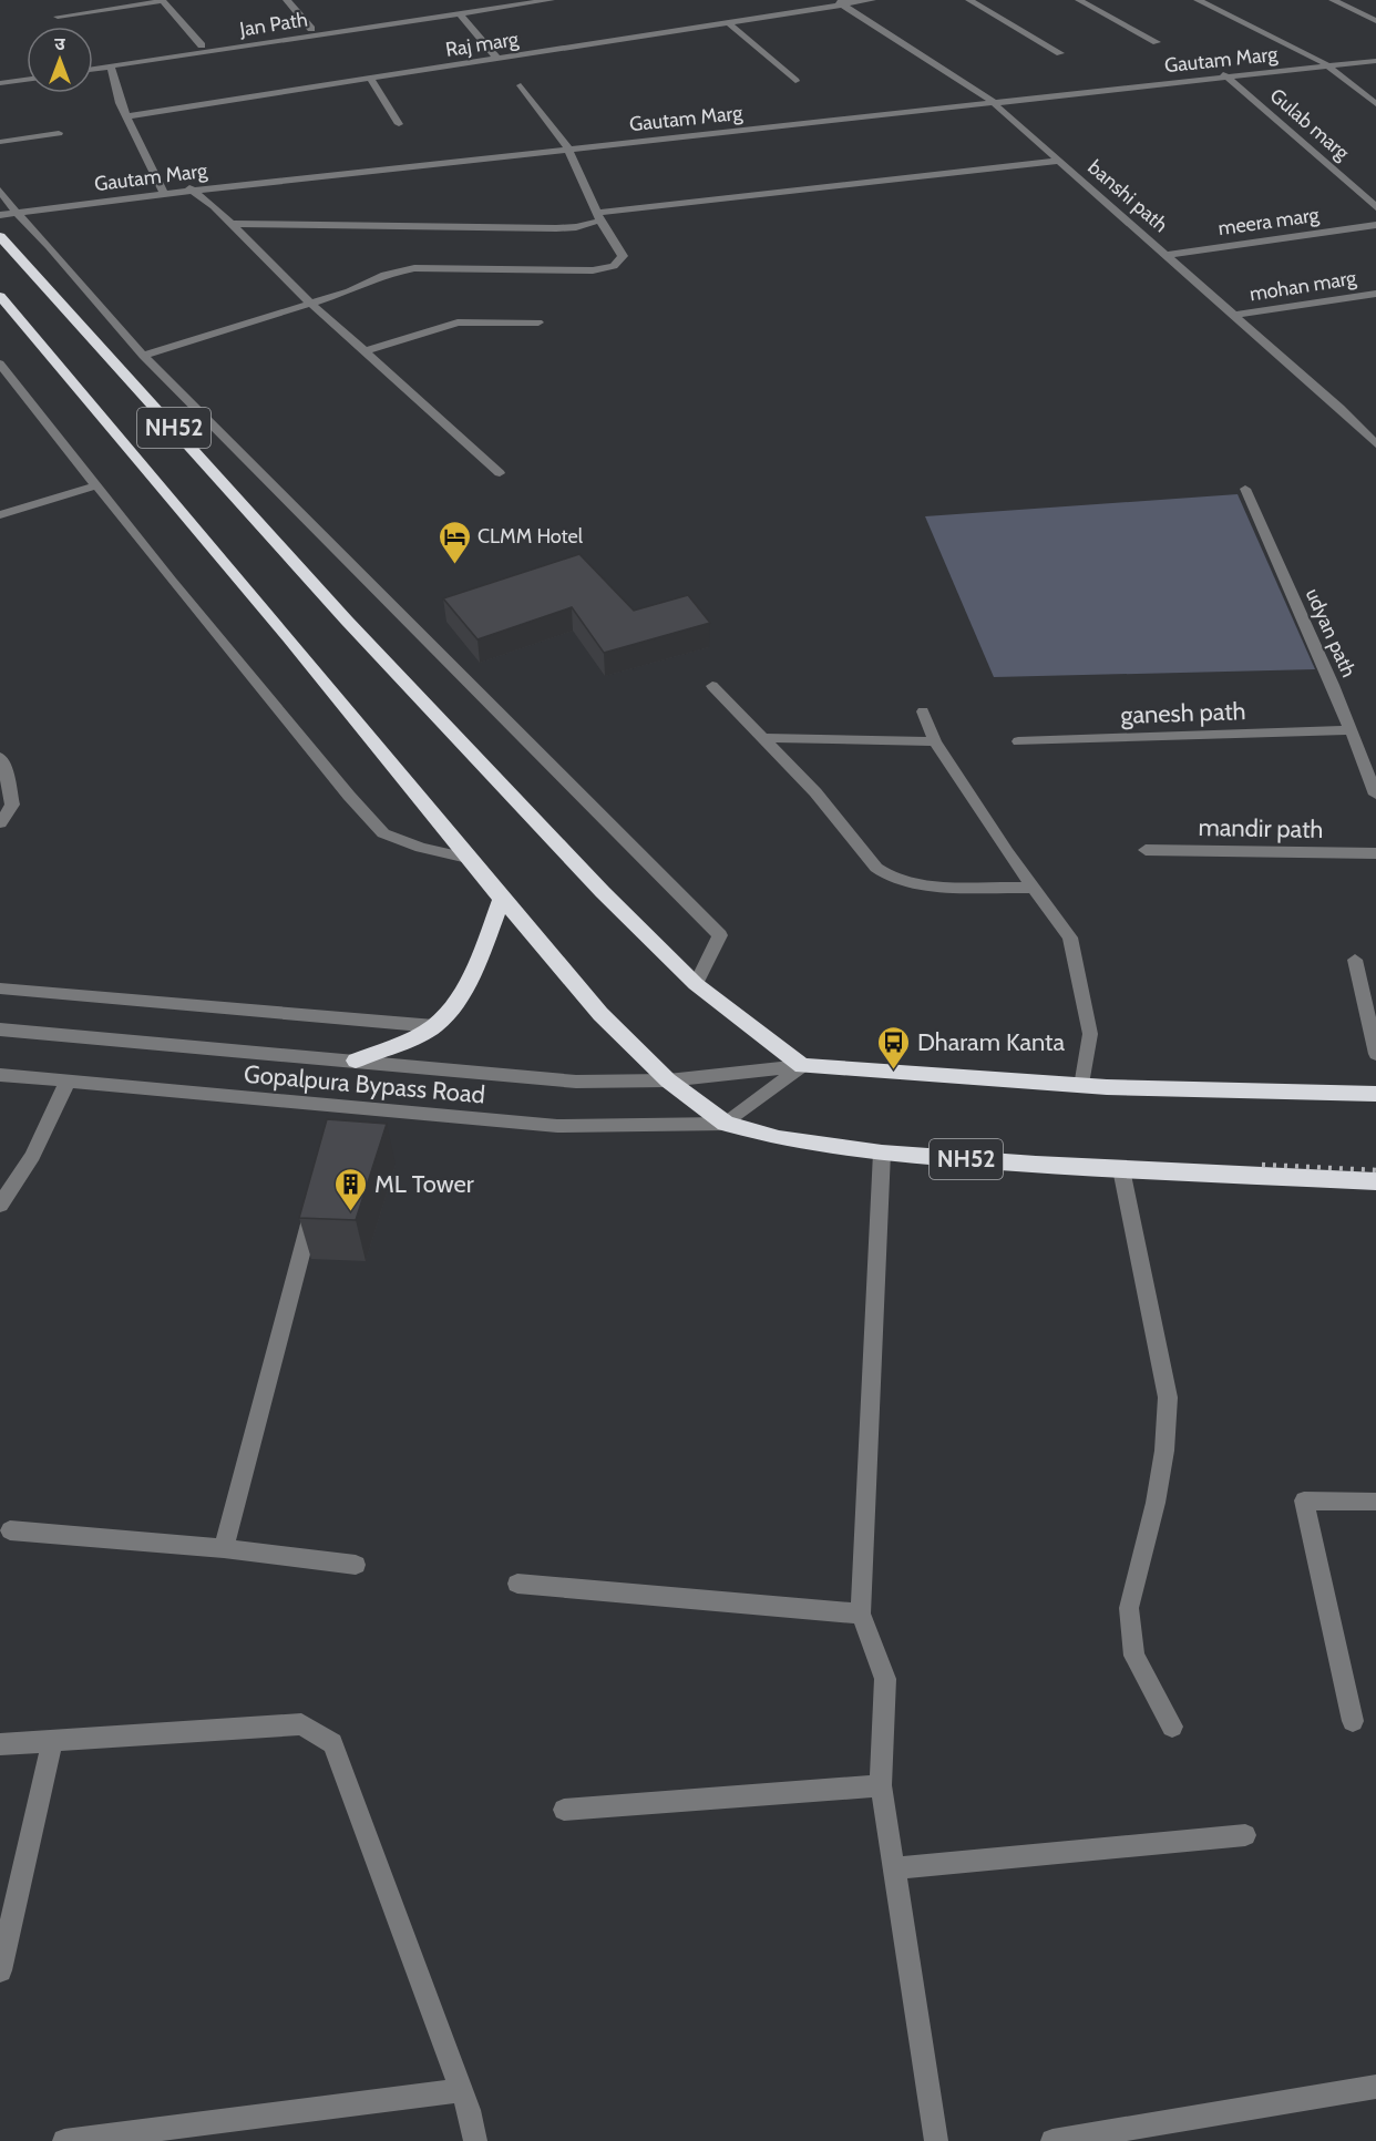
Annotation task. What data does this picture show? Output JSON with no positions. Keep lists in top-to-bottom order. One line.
{"streets":{"highway":["NH52"],"street":["Jan Path","Raj marg","Gautam Marg","Gulab marg","banshi path","meera marg","mohan marg","udyan path","ganesh path","mandir path","Gopalpura Bypass Road"]},"crossings":[["Raj marg","banshi path"],["Gautam Marg","Gulab marg"],["Gautam Marg","banshi path"],["banshi path","meera marg"],["banshi path","mohan marg"],["NH52","Gopalpura Bypass Road"],["udyan path","ganesh path"]],"places":{"hotel":["CLMM Hotel"],"bus stop":["Dharam Kanta"],"building":["ML Tower"]},"north":"top"}
